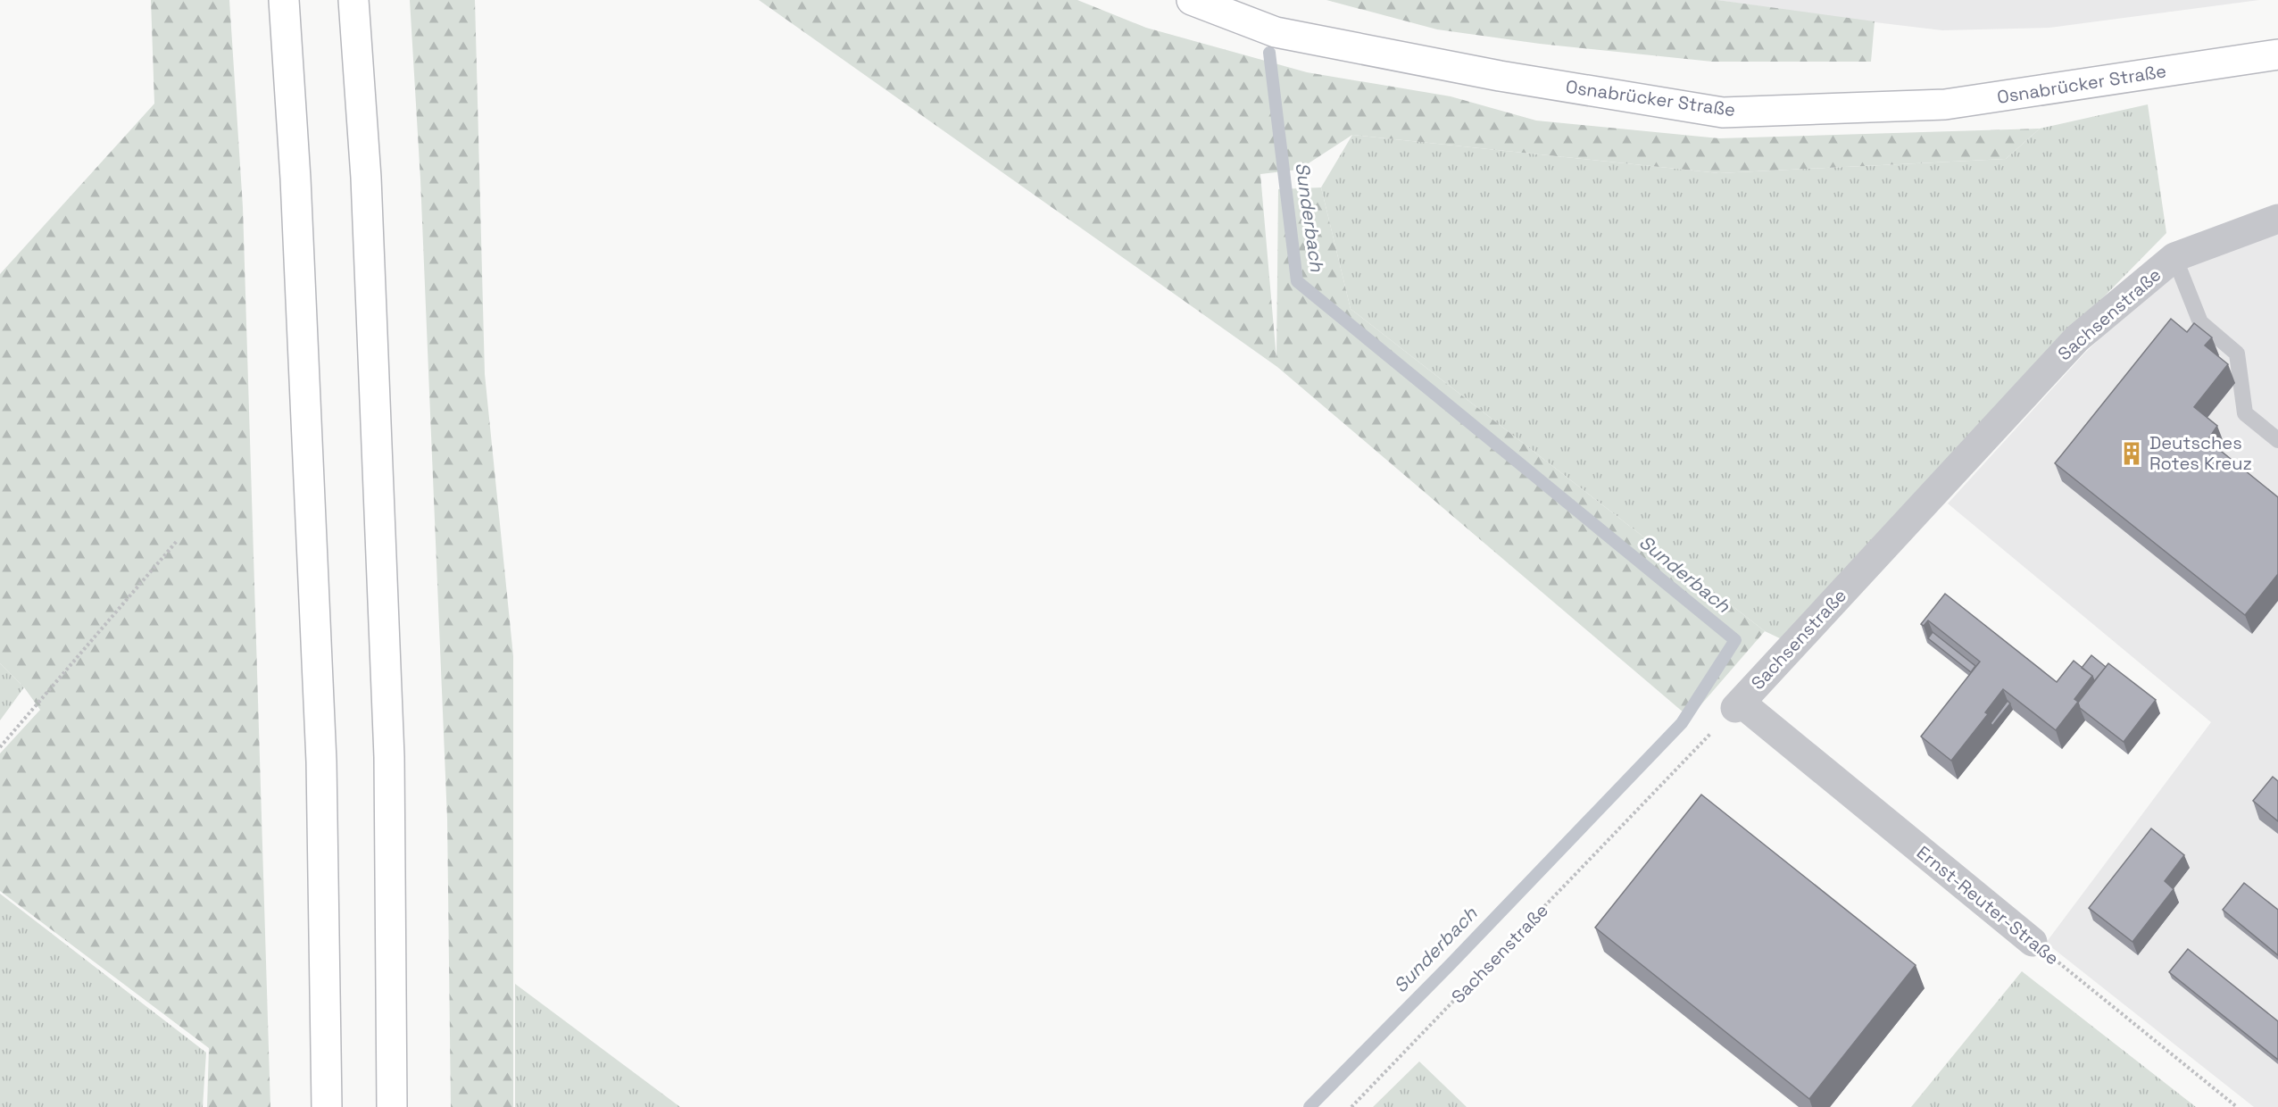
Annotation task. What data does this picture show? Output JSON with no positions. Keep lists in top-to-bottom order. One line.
{"streets":{"main road":["Osnabrücker Straße"],"street":["Sachsenstraße","Ernst-Reuter-Straße"]},"crossings":[["Sachsenstraße","Ernst-Reuter-Straße"]],"water":["Sunderbach"],"places":{"building":["Deutsches Rotes Kreuz"]}}
